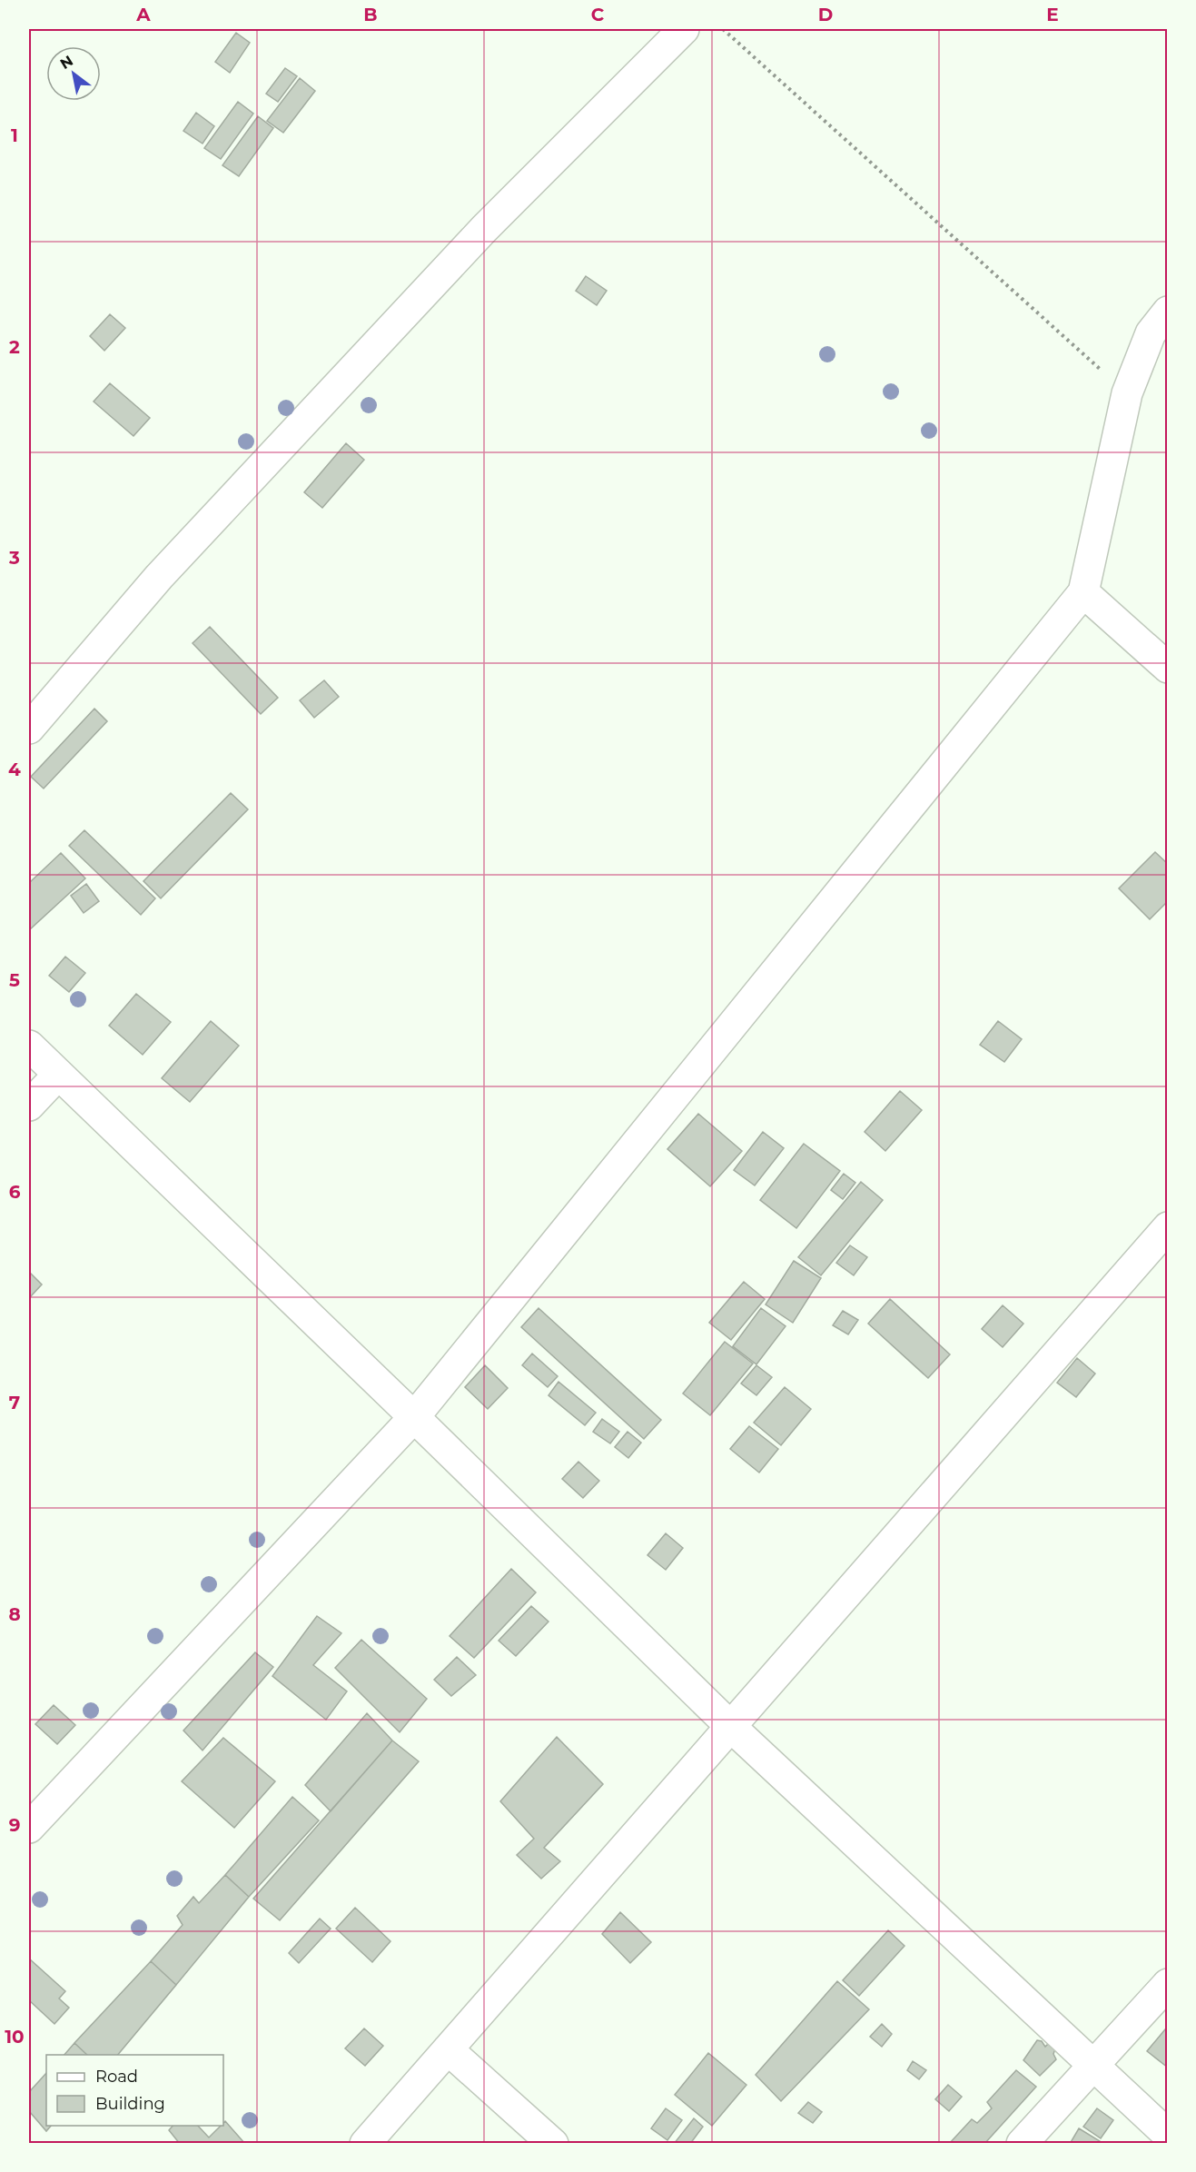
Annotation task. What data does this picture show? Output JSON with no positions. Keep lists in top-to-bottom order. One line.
{"legend":["Road","Building"],"north":"top left","grid":{"columns":["A","B","C","D","E"],"rows":["1","2","3","4","5","6","7","8","9","10"]}}
